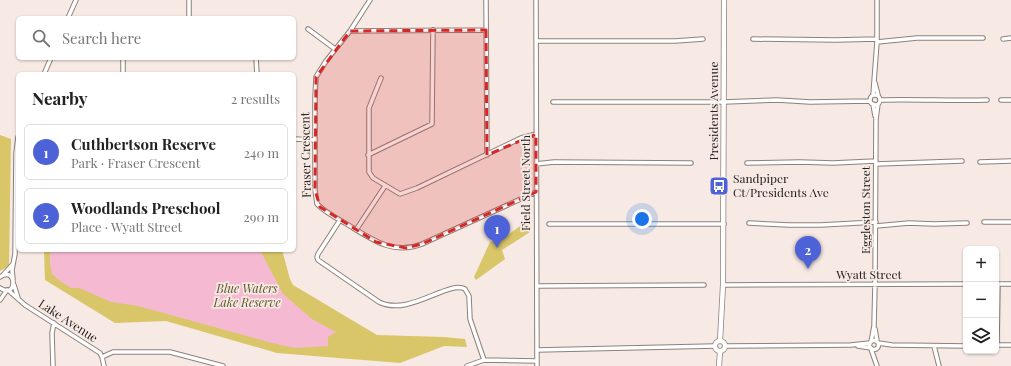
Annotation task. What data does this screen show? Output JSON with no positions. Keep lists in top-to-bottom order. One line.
{"streets":{"street":["Presidents Avenue","Fraser Crescent","Field Street North","Eggleston Street","Wyatt Street","Lake Avenue"]},"crossings":[["Presidents Avenue","Wyatt Street"],["Fraser Crescent","Field Street North"],["Eggleston Street","Wyatt Street"]],"parks":["Blue Waters Lake Reserve"],"places":{"bus stop":["Sandpiper Ct/Presidents Ave"]},"page":{"search":"Search here","heading":["Nearby","2 results"],"list":[{"mark":"1","name":"Cuthbertson Reserve","note":"Park · Fraser Crescent","value":"240 m"},{"mark":"2","name":"Woodlands Preschool","note":"Place · Wyatt Street","value":"290 m"}],"pins":["1","2"],"map_buttons":["+","−"]}}
